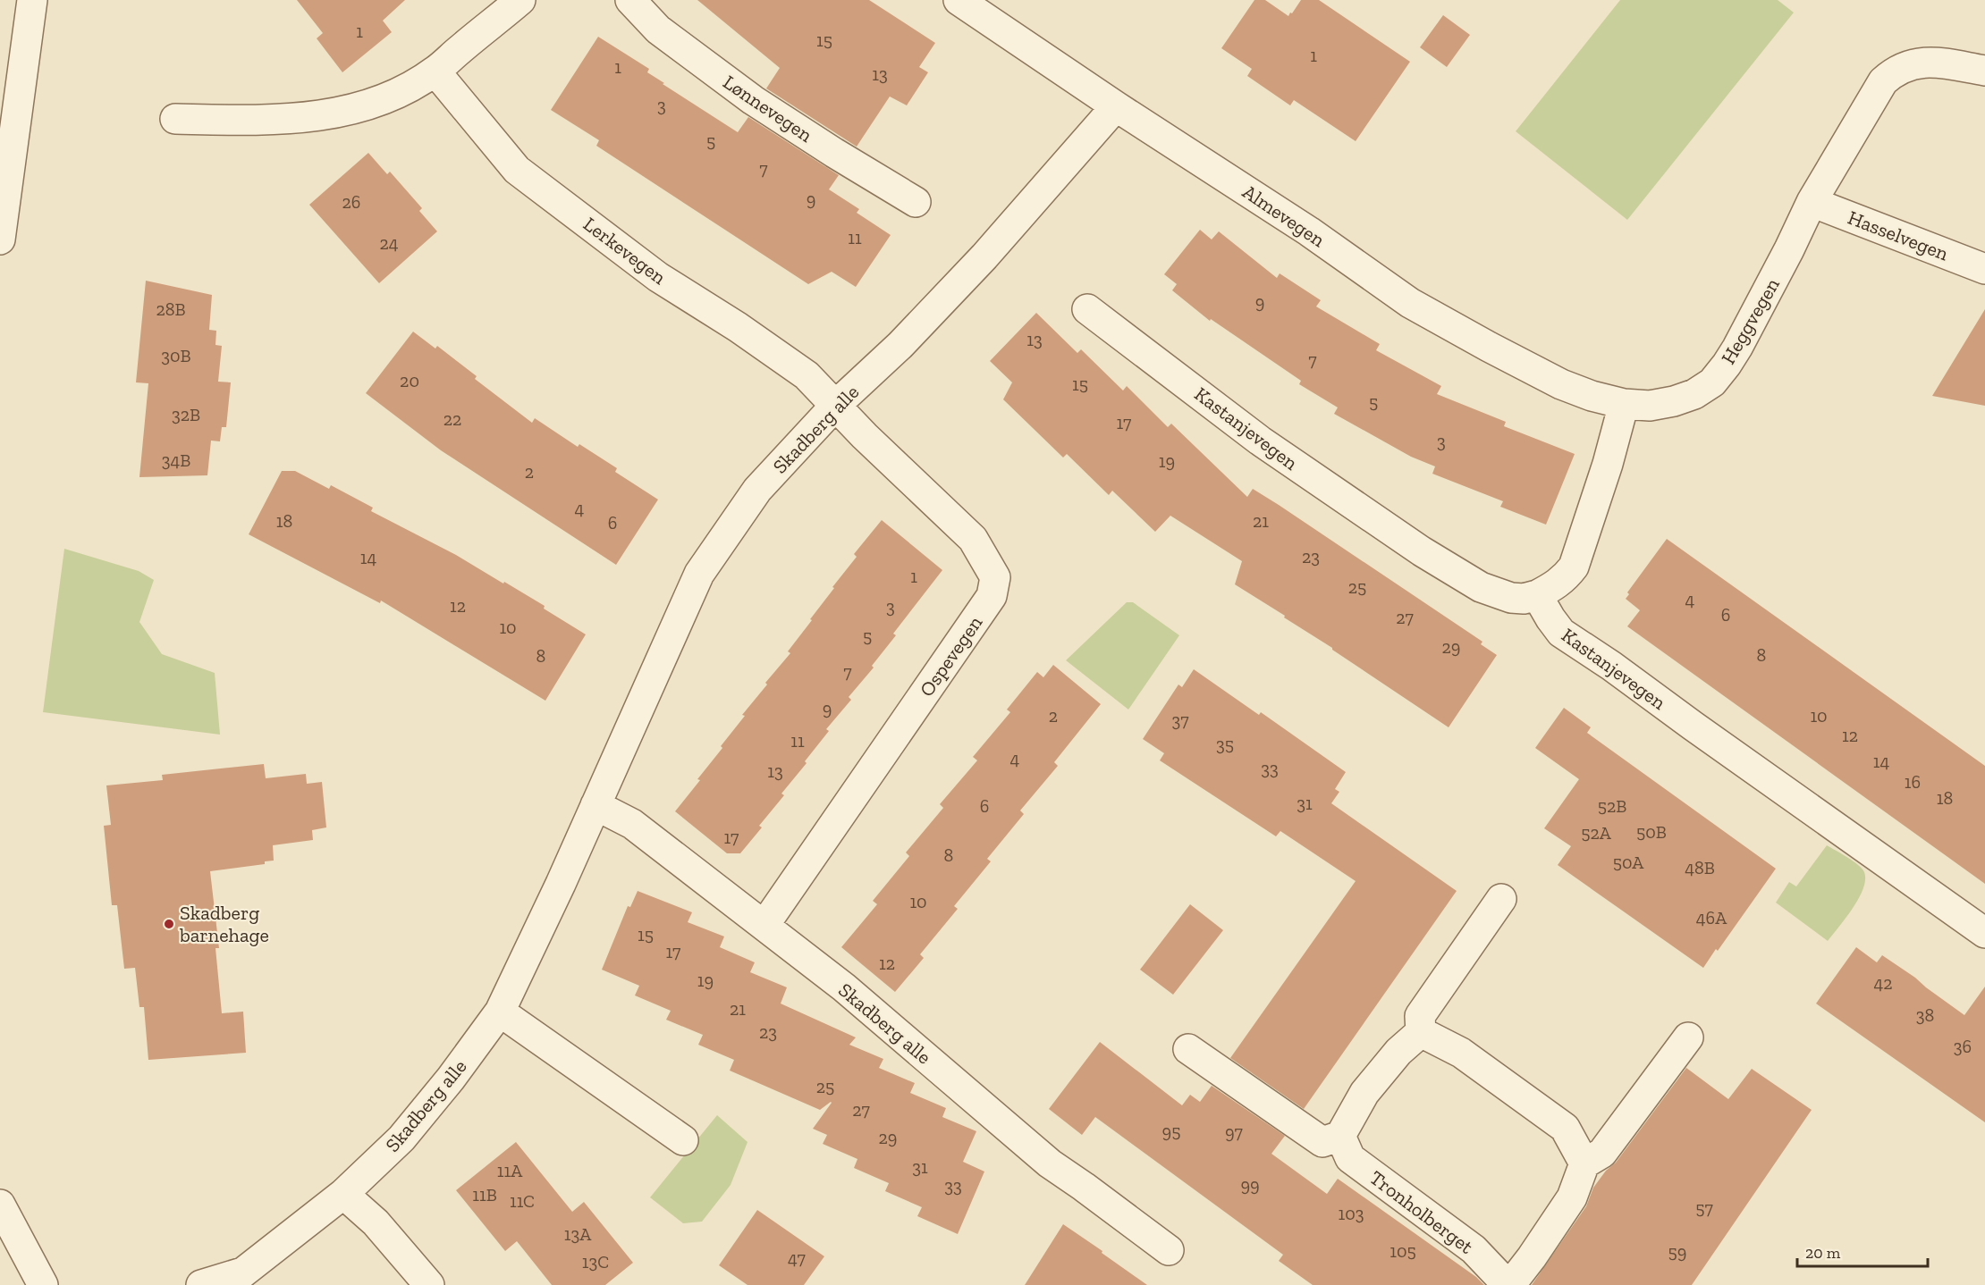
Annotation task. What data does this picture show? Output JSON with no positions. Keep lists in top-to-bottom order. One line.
{"streets":{"street":["Lønnevegen","Almevegen","Hasselvegen","Lerkevegen","Heggvegen","Kastanjevegen","Skadberg alle","Ospevegen","Tronholberget"]},"crossings":[["Almevegen","Heggvegen"],["Almevegen","Skadberg alle"],["Hasselvegen","Heggvegen"],["Lerkevegen","Skadberg alle"],["Lerkevegen","Ospevegen"],["Skadberg alle","Ospevegen"]],"places":["Skadberg barnehage"],"house_numbers":["1","15","1","1","13","3","5","7","9","26","11","24","9","28B","13","30B","7","20","15","5","32B","22","17","3","34B","19","2","4","18","21","6","23","14","1","25","4","12","3","6","27","10","5","29","8","8","7","9","2","10","37","12","11","35","4","14","33","13","16","18","31","6","52B","50B","52A","17","8","50A","48B","10","46A","15","17","12","19","42","21","38","23","36","25","27","95","97","29","31","11A","99","33","11B","11C","57","103","13A","105","59","47","13C"],"scale_bar":"20 m"}
